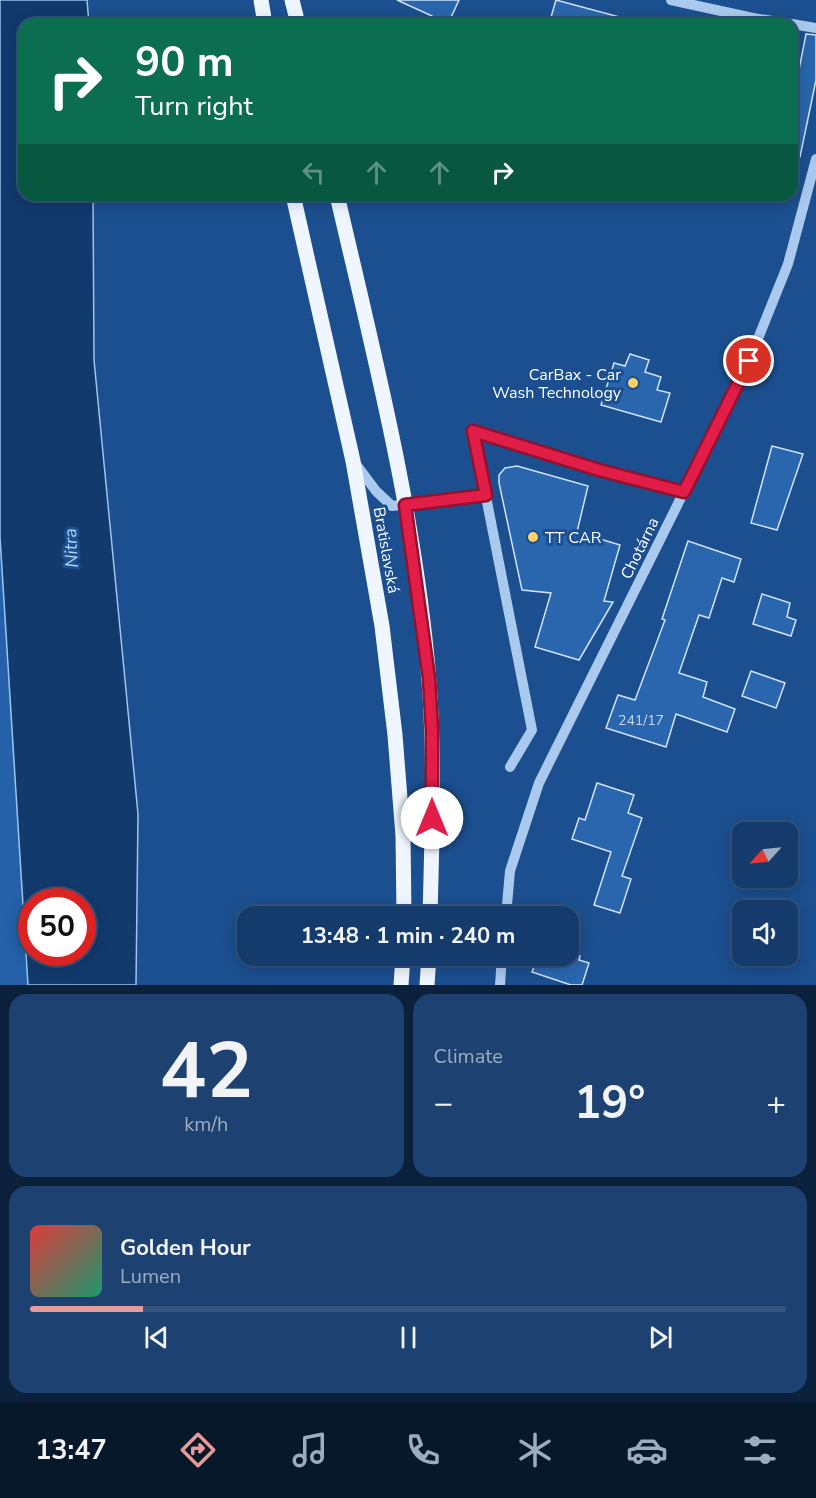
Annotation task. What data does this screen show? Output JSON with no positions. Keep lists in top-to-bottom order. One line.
{"streets":{"main road":["Bratislavská"],"street":["Chotárna"]},"water":["Nitra"],"places":["CarBax - Car Wash Technology","TT CAR"],"house_numbers":["241/17"],"north":"bottom left","page":{"turn":["90 m","Turn right"],"limit":"50","trip":"13:48 · 1 min · 240 m","tile":[["42","km/h"],"Climate"],"heat":["−","19°","+"],"song":["Golden Hour","Lumen"],"tabs":"13:47"}}
